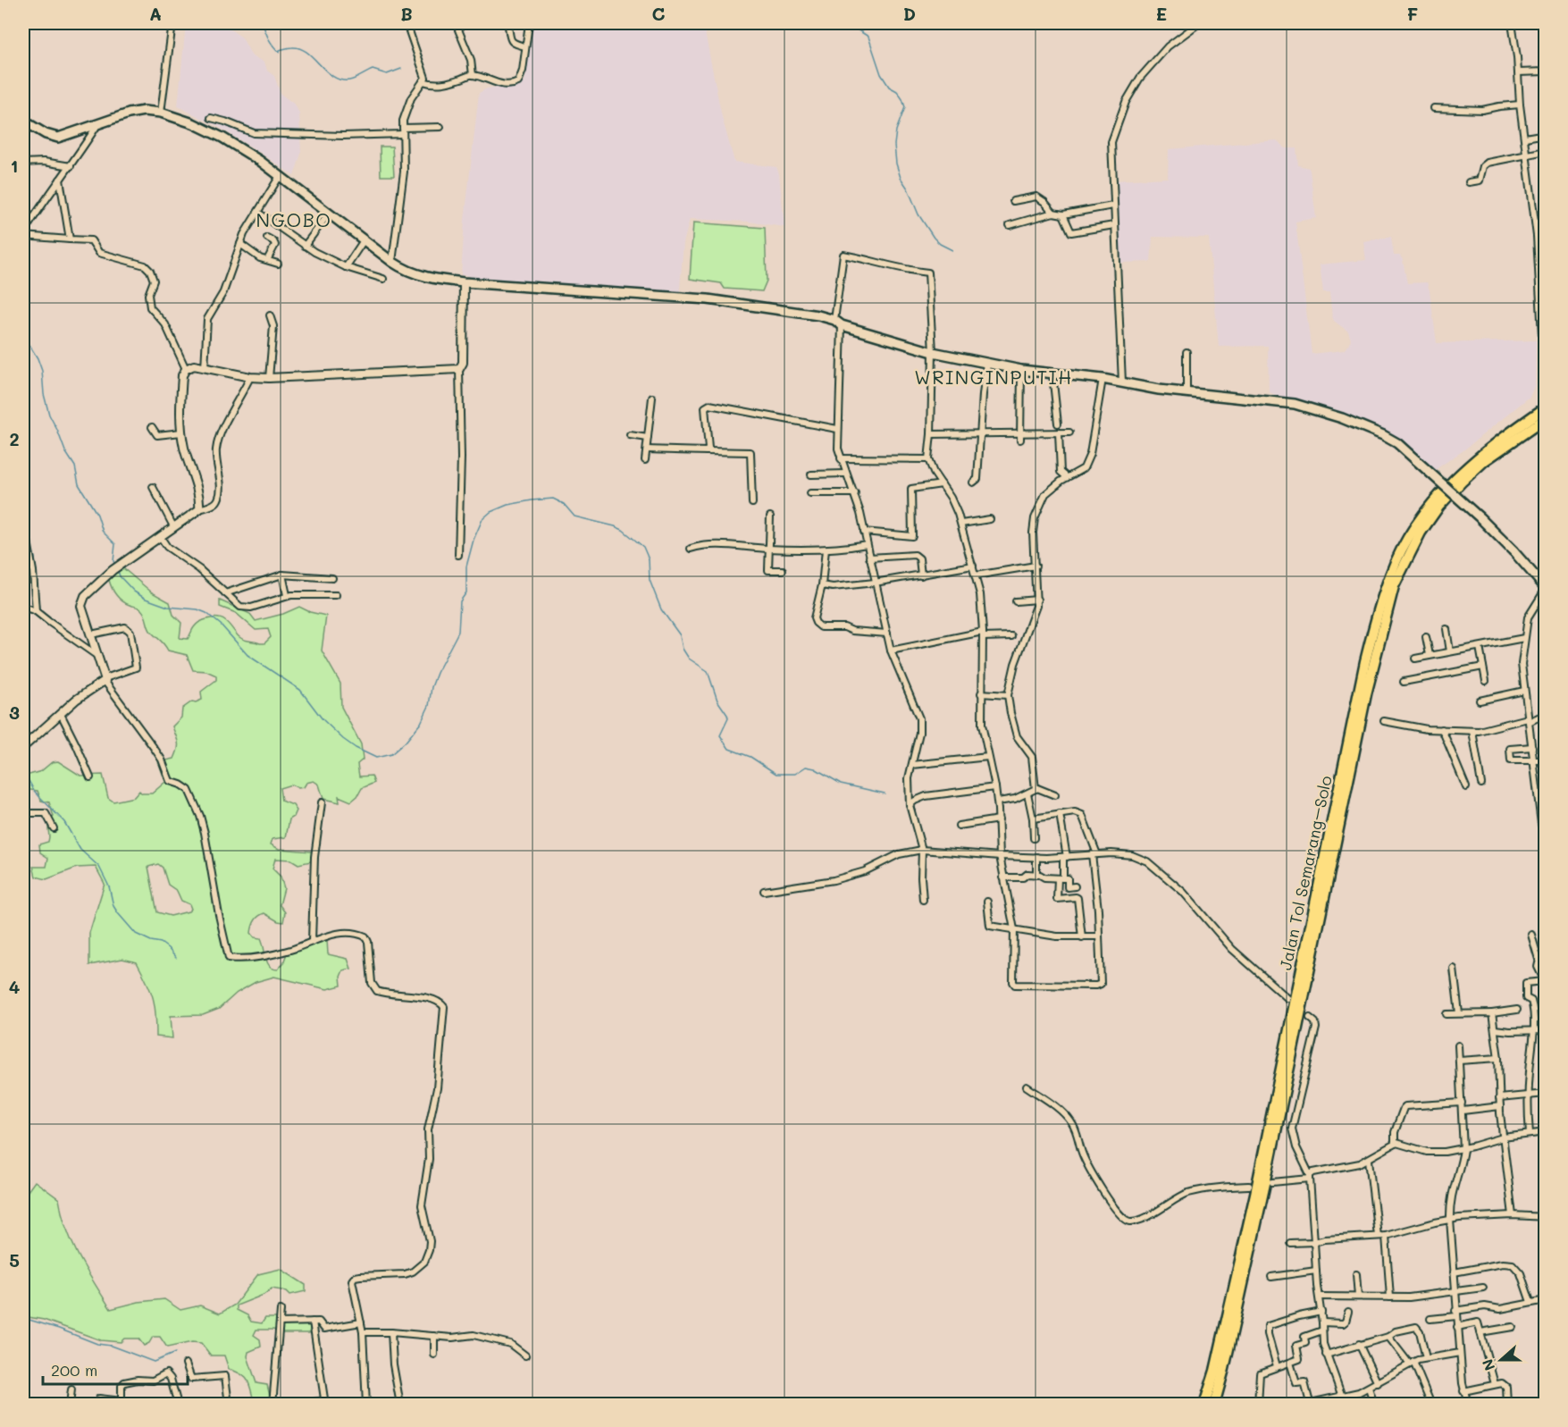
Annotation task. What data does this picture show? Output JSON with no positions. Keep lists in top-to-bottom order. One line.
{"streets":{"highway":["Jalan Tol Semarang–Solo"]},"districts":["NGOBO","WRINGINPUTIH"],"scale_bar":"200 m","north":"left","grid":{"columns":["A","B","C","D","E","F"],"rows":["1","2","3","4","5"]}}
